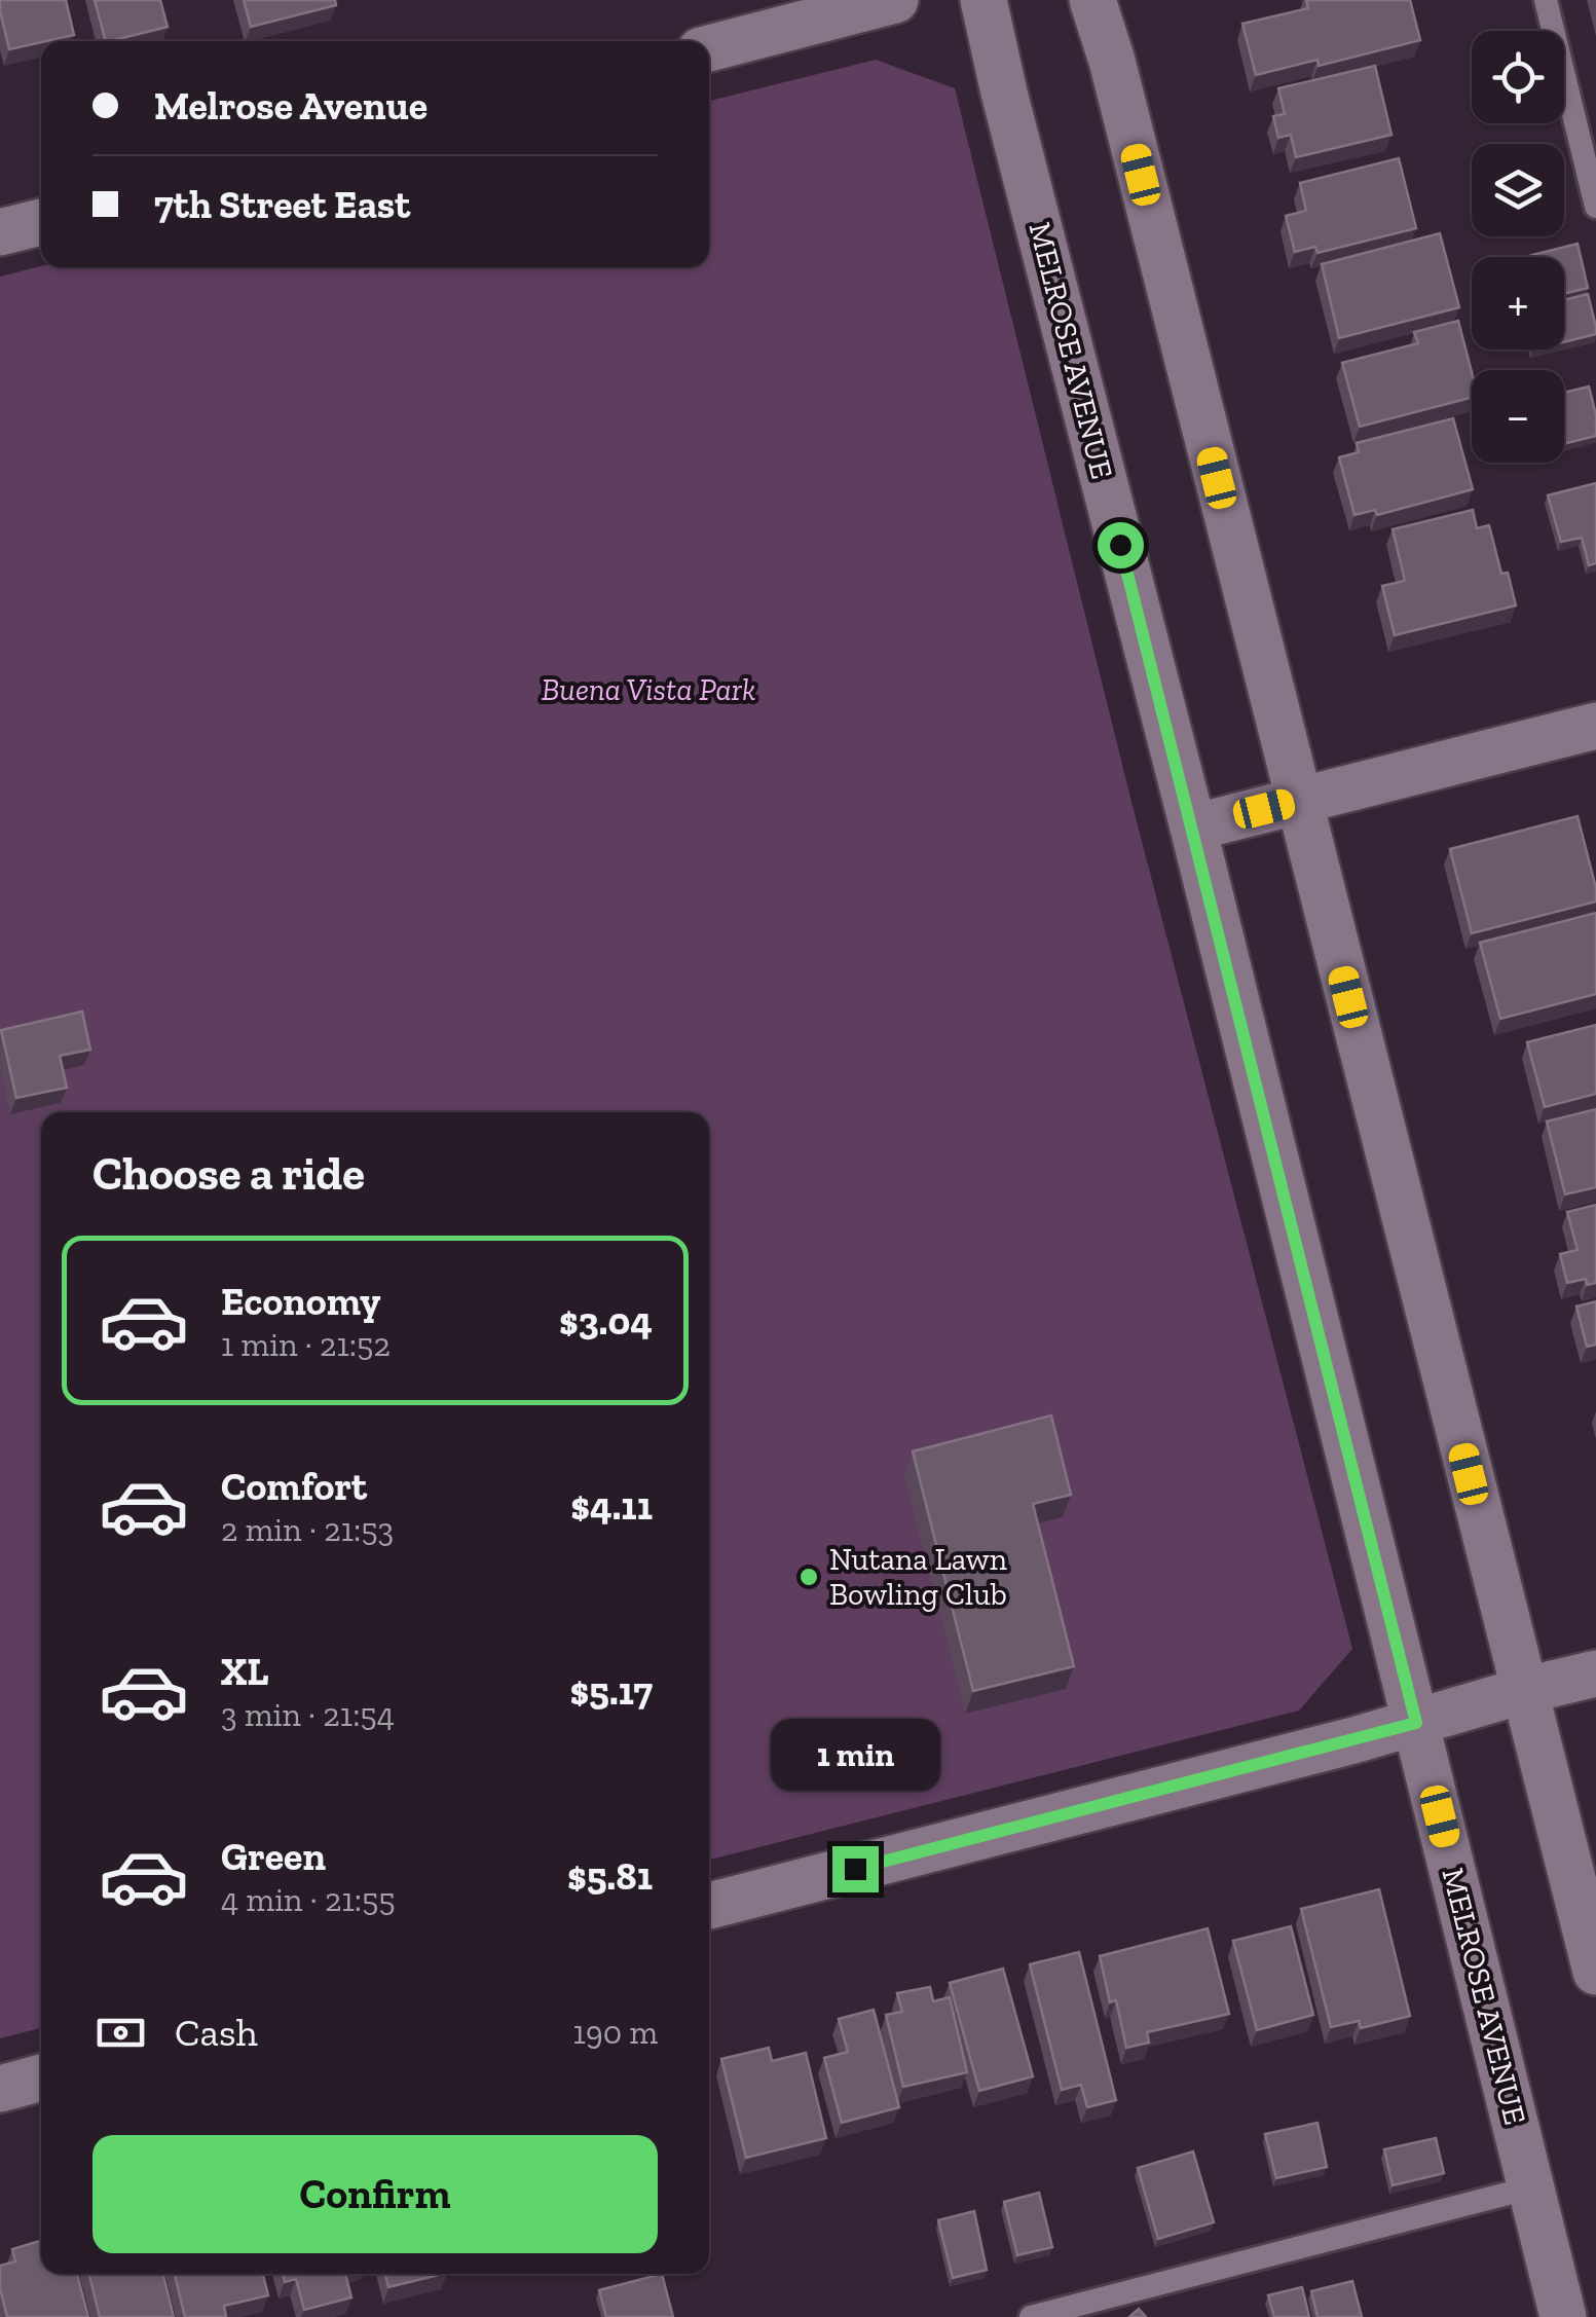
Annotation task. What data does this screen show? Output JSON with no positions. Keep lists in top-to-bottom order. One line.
{"streets":{"street":["MELROSE AVENUE"]},"parks":["Buena Vista Park"],"places":["Nutana Lawn Bowling Club"],"page":{"map_buttons":["+","−"],"banner":["Melrose Avenue","7th Street East"],"heading":"Choose a ride","list":[{"name":"Economy","note":"1 min · 21:52","value":"$3.04"},{"name":"Comfort","note":"2 min · 21:53","value":"$4.11"},{"name":"XL","note":"3 min · 21:54","value":"$5.17"},{"name":"Green","note":"4 min · 21:55","value":"$5.81"}],"bubble":"1 min","pay":["Cash","190 m"],"buttons":"Confirm"}}
